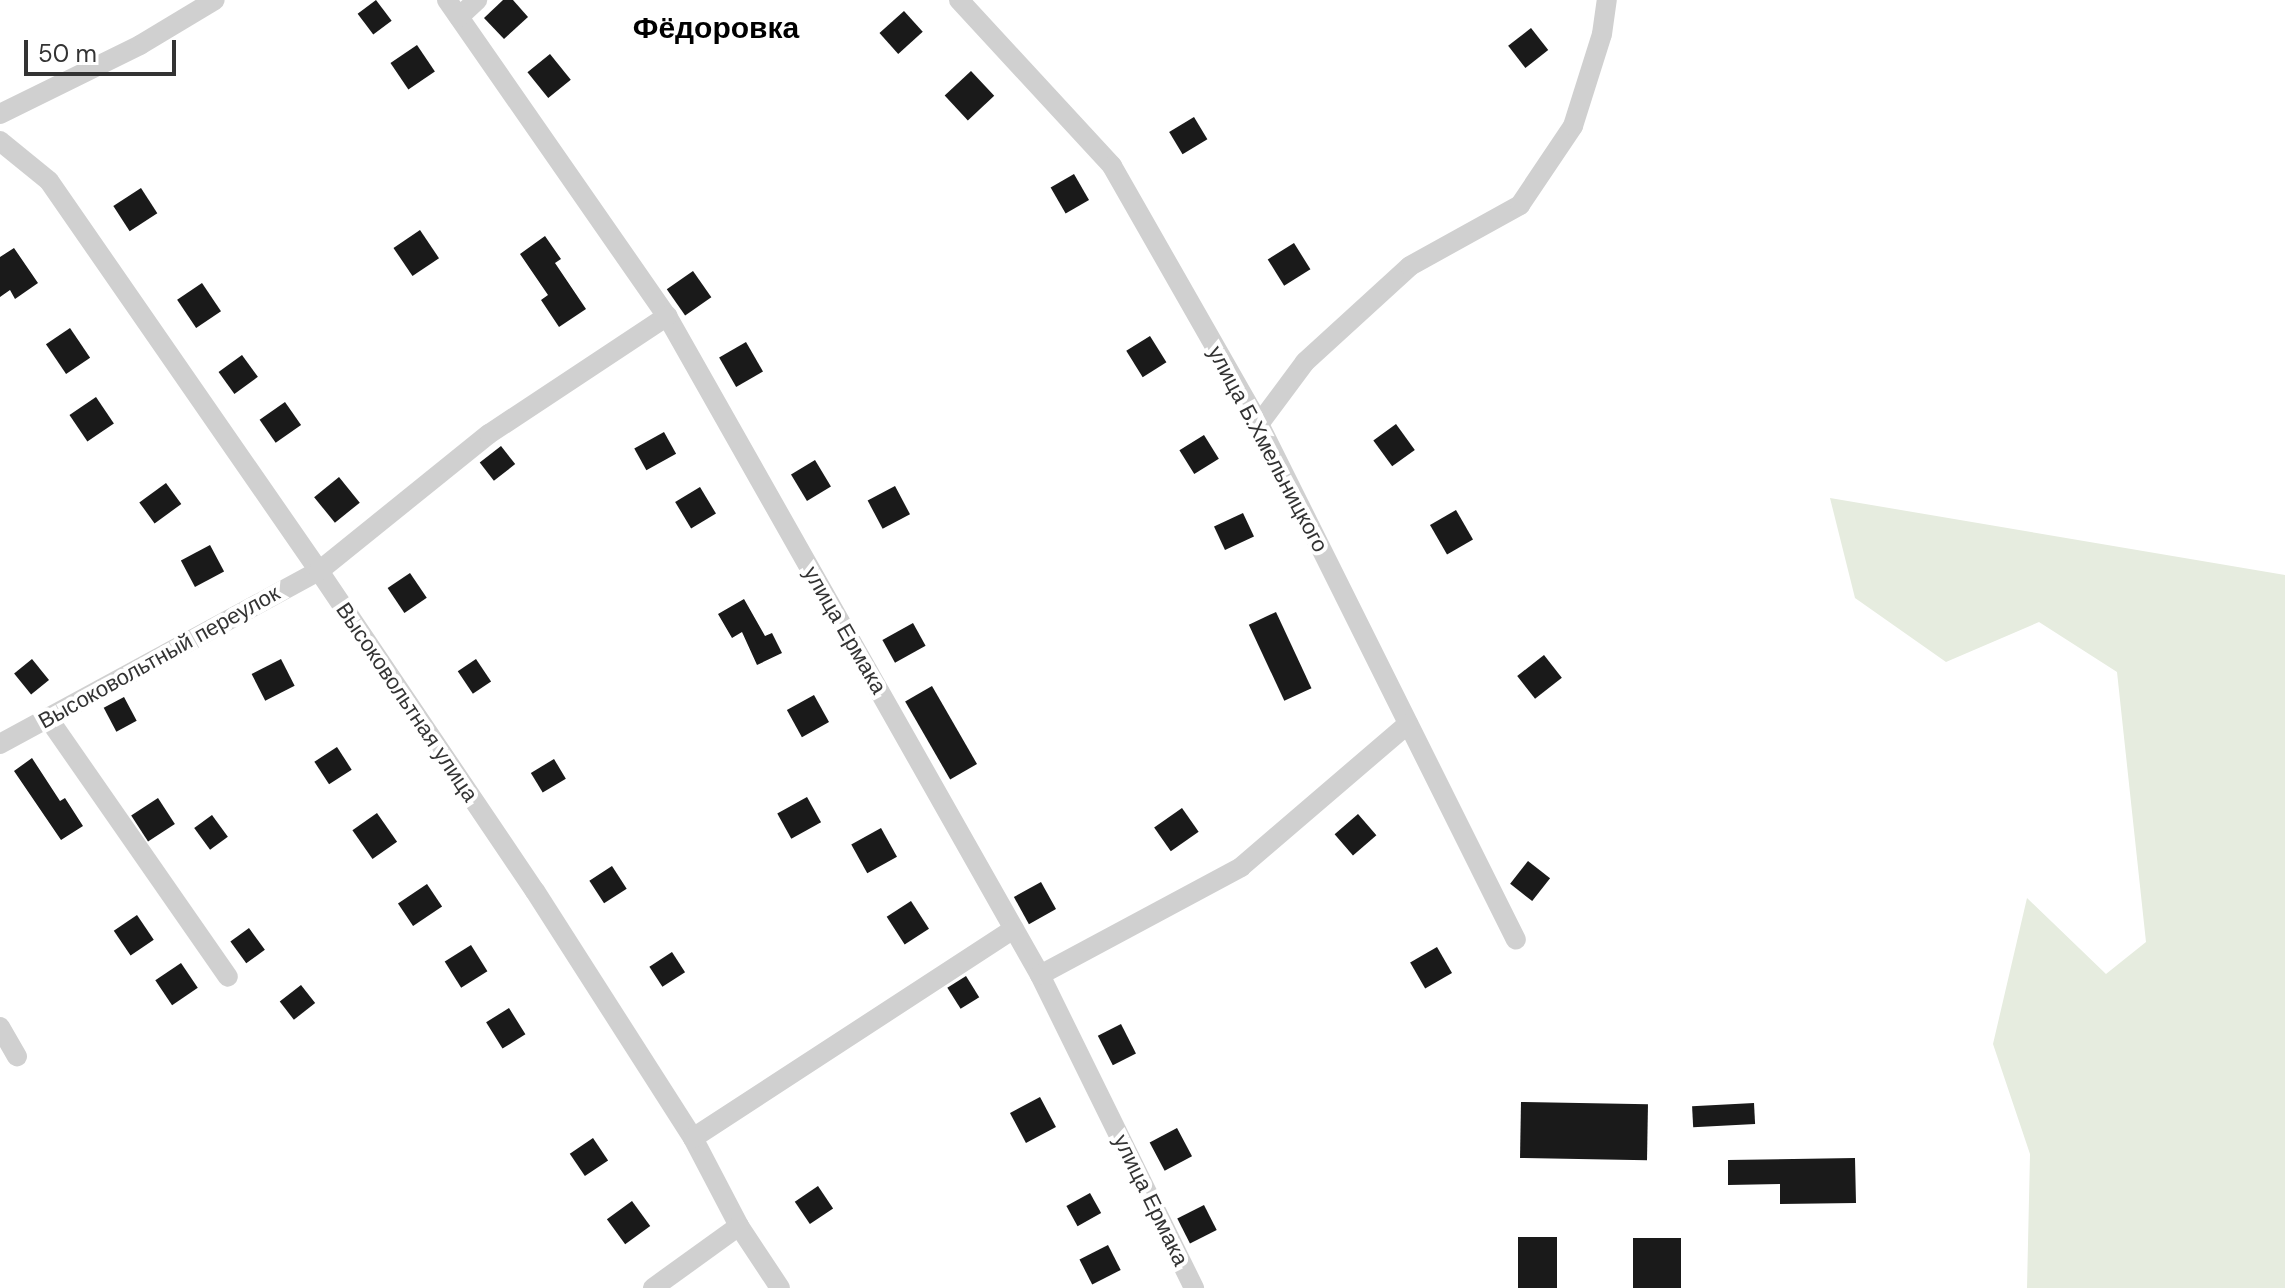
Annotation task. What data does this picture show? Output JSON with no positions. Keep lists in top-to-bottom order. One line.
{"streets":{"street":["улица Б.Хмельницкого","улица Ермака","Высоковольтный переулок","Высоковольтная улица"]},"crossings":[["улица Ермака","Высоковольтный переулок"],["Высоковольтный переулок","Высоковольтная улица"]],"districts":["Фёдоровка"],"scale_bar":"50 m"}
